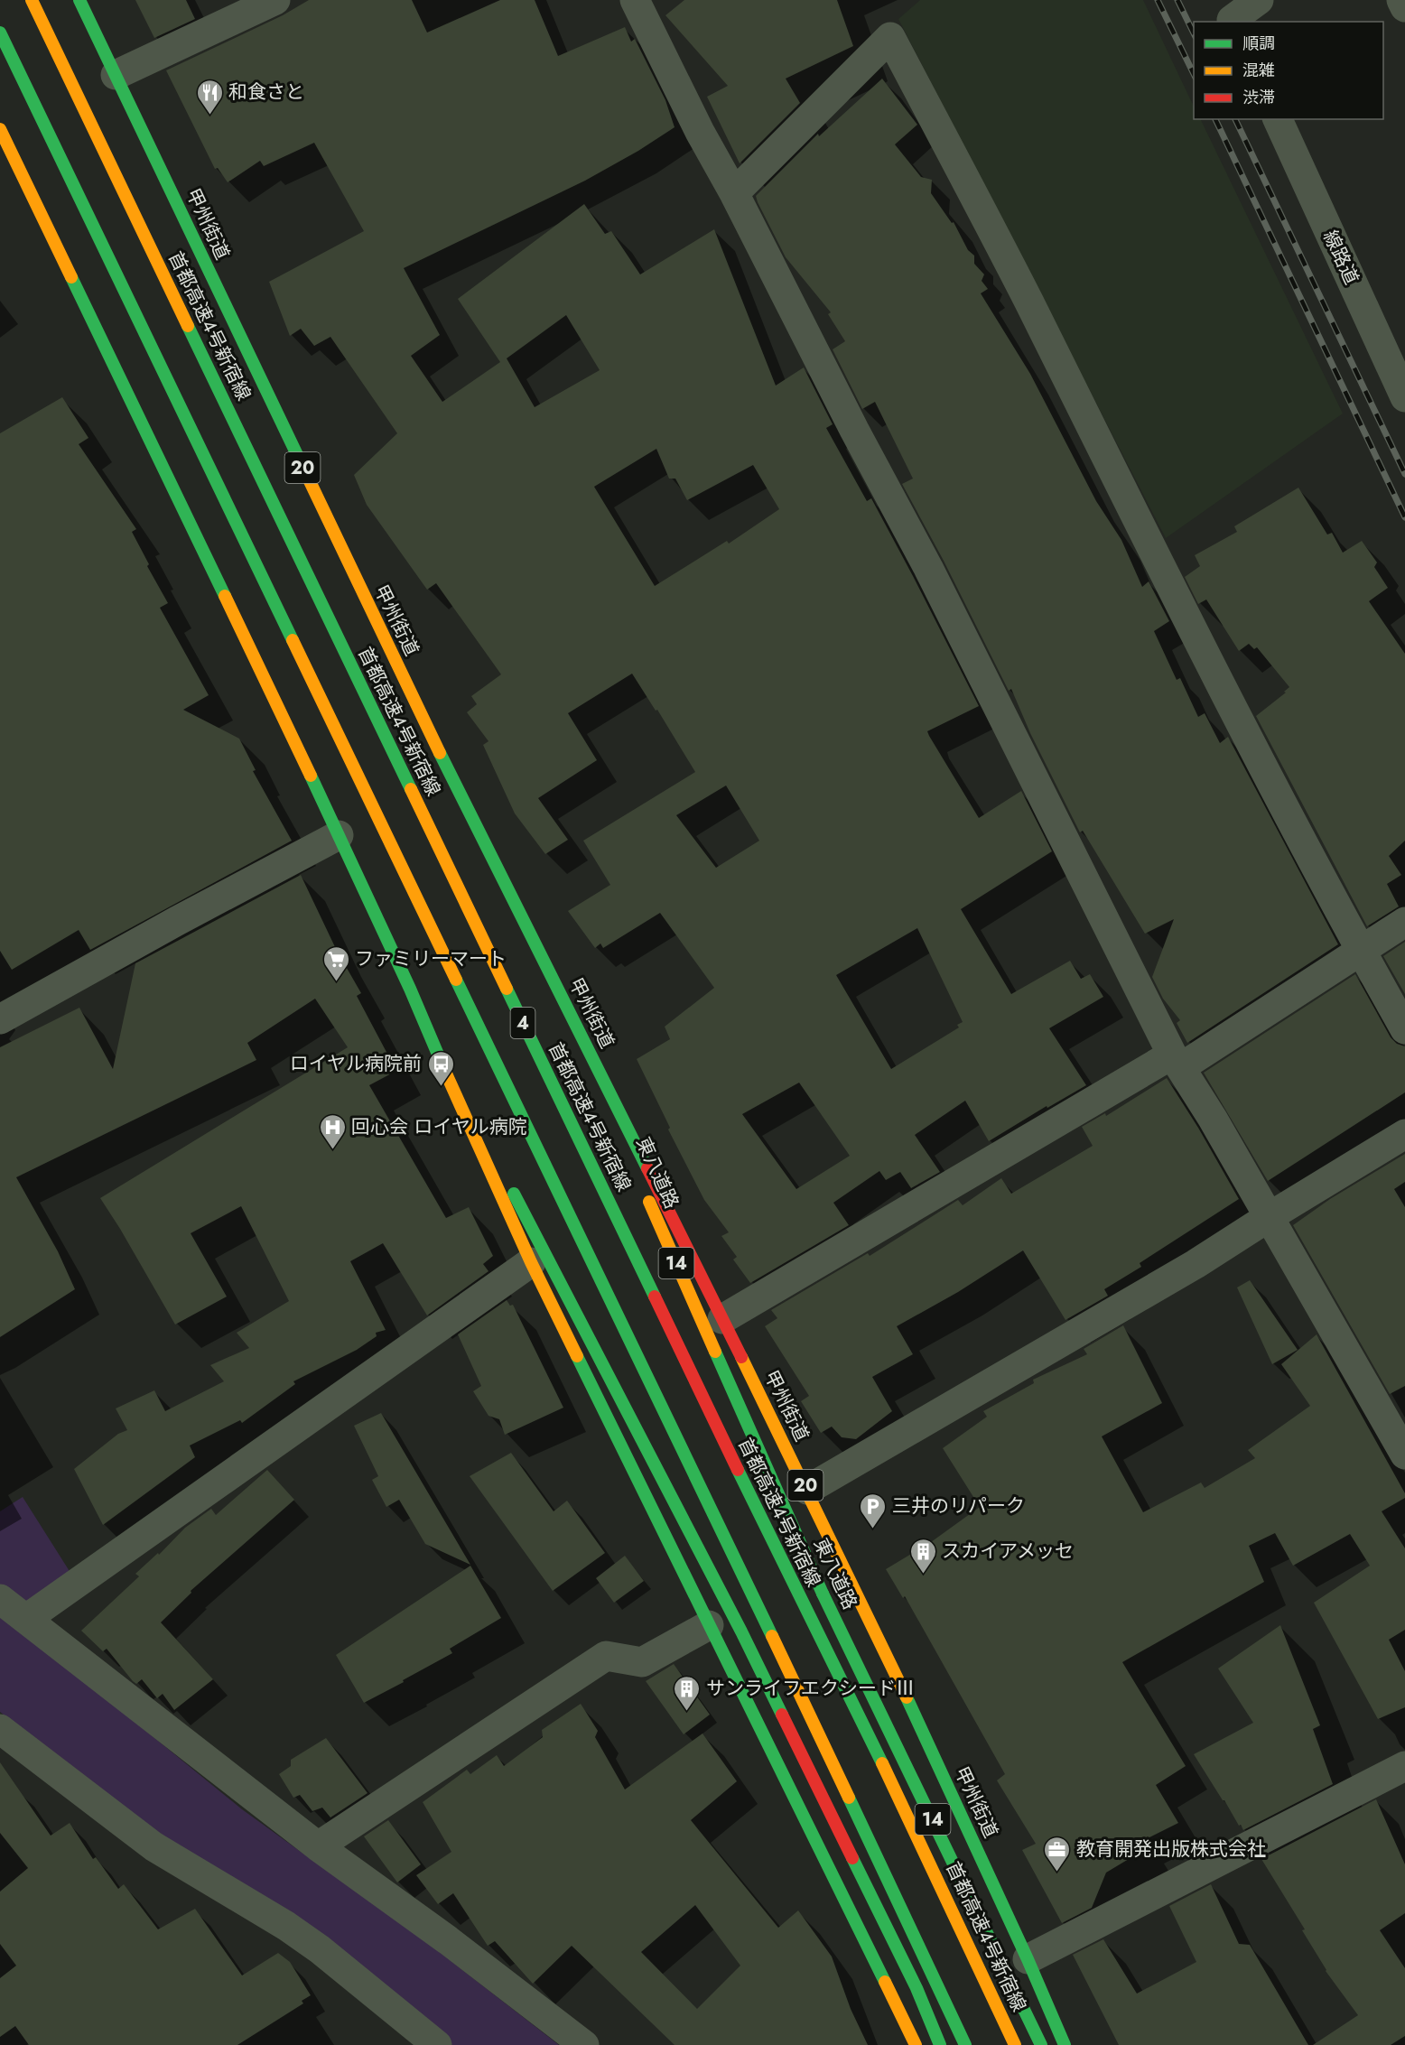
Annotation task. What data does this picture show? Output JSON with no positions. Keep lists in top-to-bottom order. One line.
{"streets":{"main road":["甲州街道","首都高速4号新宿線","20","4","東八道路","14"],"street":["線路道"]},"crossings":[["甲州街道","東八道路"]],"places":{"restaurant":["和食さと"],"supermarket":["ファミリーマート"],"bus stop":["ロイヤル病院前"],"hospital":["回心会 ロイヤル病院"],"parking":["三井のリパーク"],"building":["スカイアメッセ","サンライフエクシードⅢ"],"office":["教育開発出版株式会社"]},"legend":["順調","混雑","渋滞"]}
